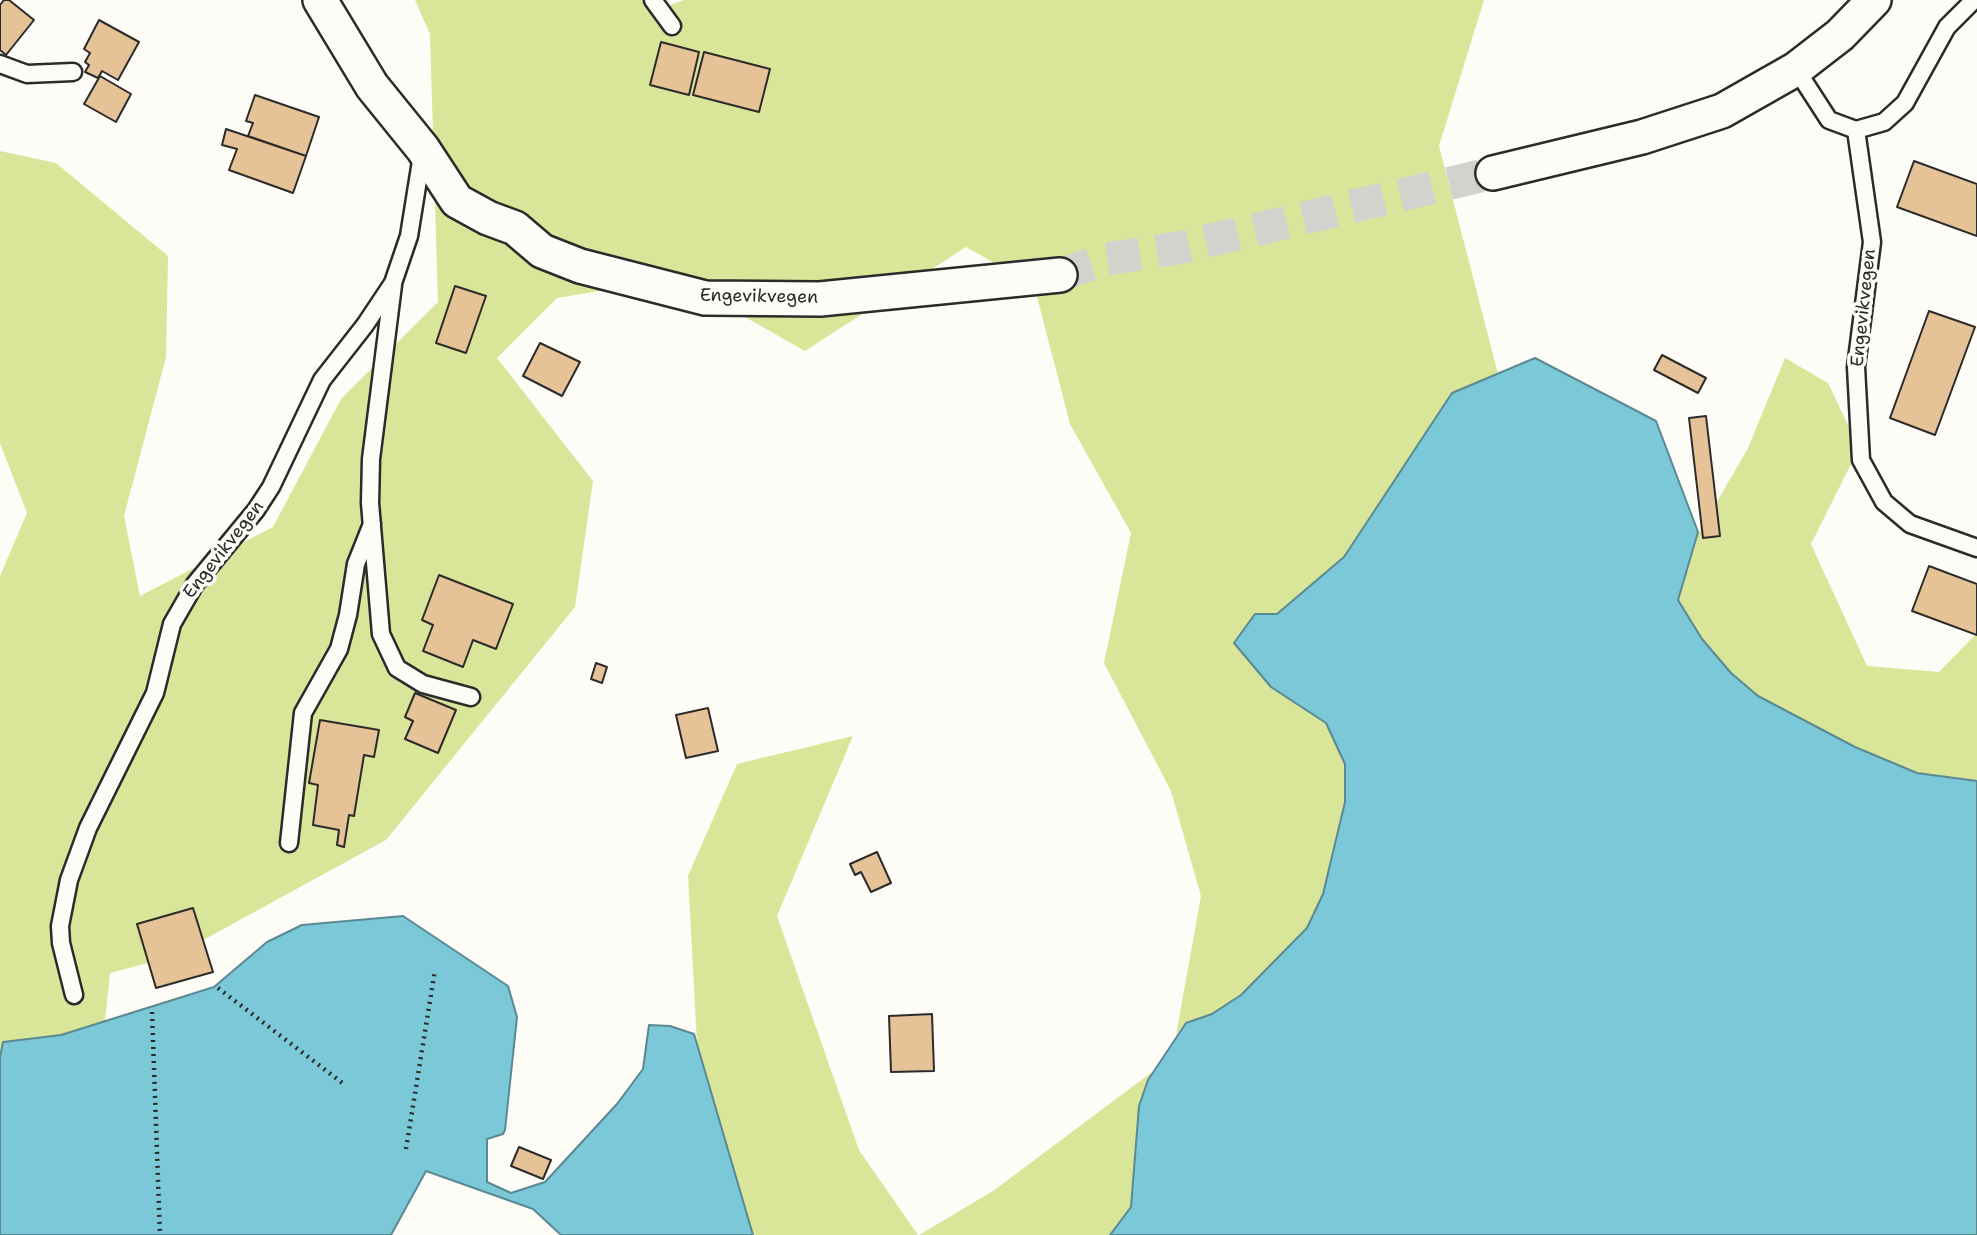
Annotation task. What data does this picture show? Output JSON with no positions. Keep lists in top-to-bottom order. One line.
{"streets":{"street":["Engevikvegen"]}}
